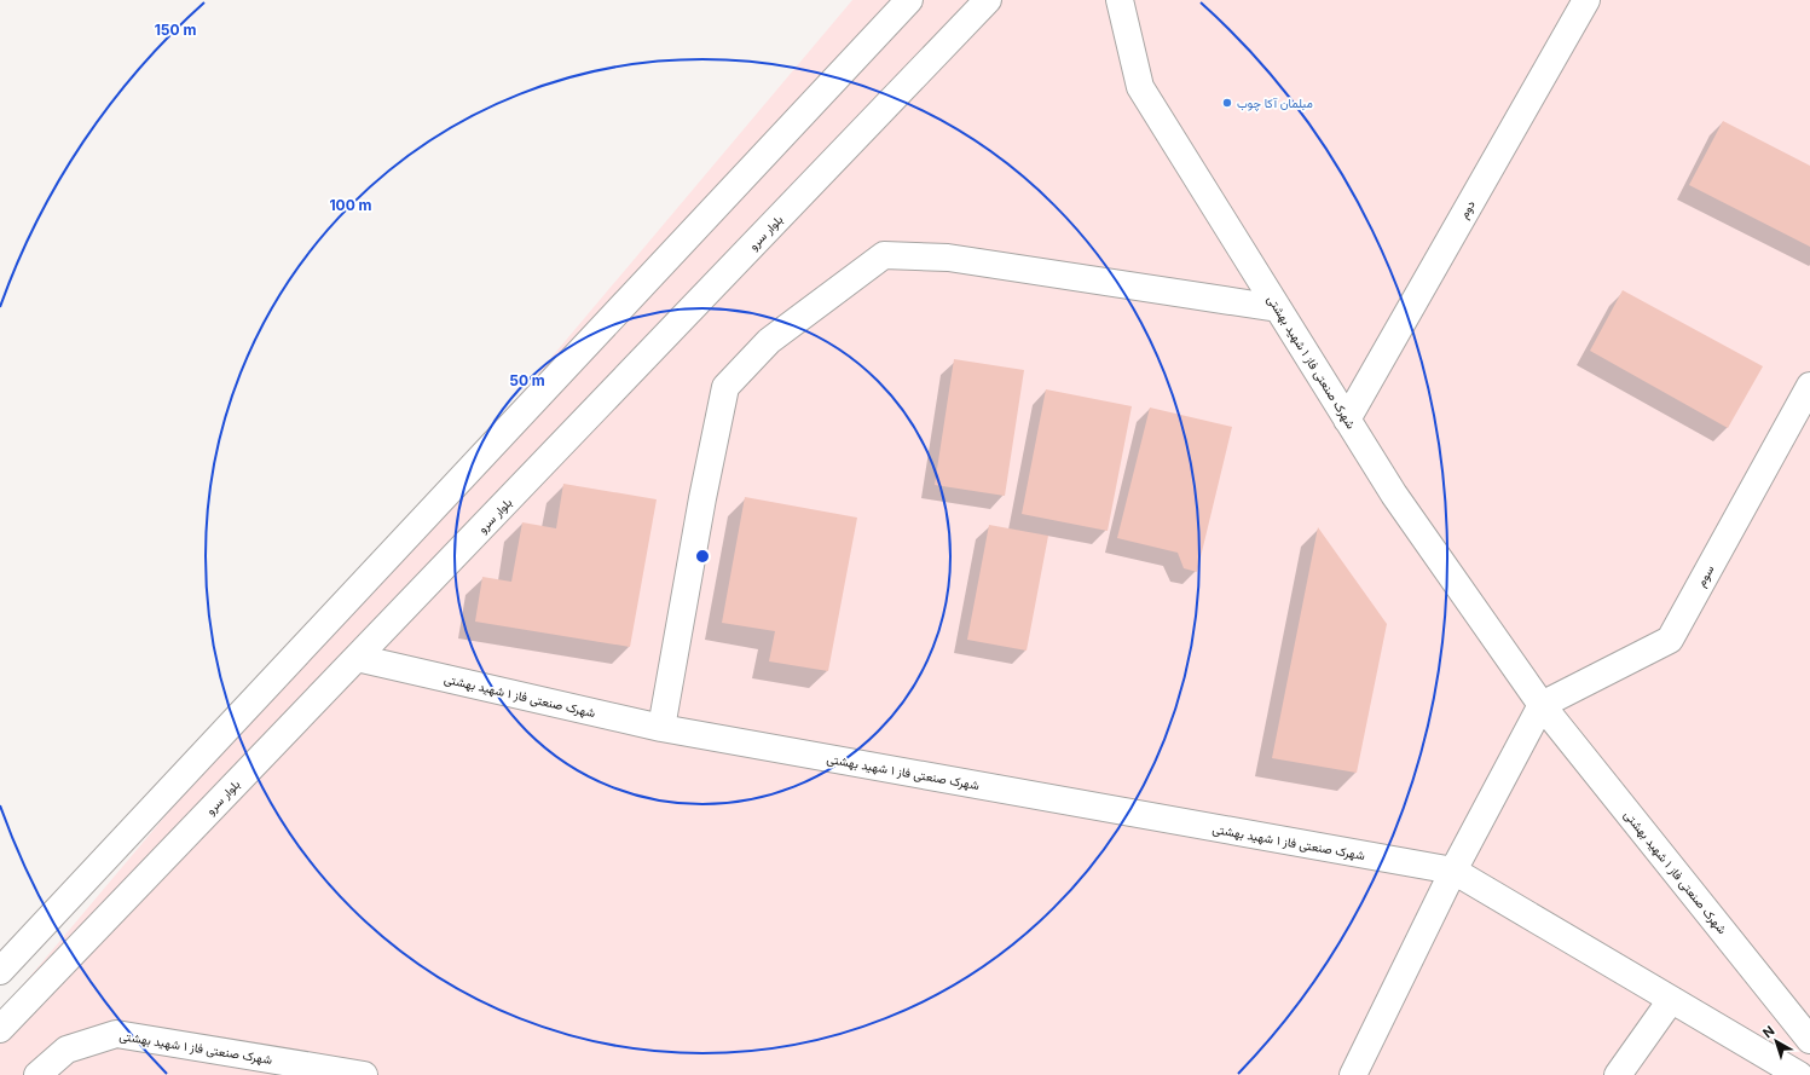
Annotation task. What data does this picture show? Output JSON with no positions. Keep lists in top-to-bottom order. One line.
{"streets":{"street":["دوم","بلوار سرو","شهرک صنعتی فاز ۱ شهید بهشتی","سوم"]},"crossings":[["دوم","شهرک صنعتی فاز ۱ شهید بهشتی"],["بلوار سرو","شهرک صنعتی فاز ۱ شهید بهشتی"],["شهرک صنعتی فاز ۱ شهید بهشتی","سوم"]],"places":["مبلمان آکا چوب"],"north":"top left","rings":["150 m","100 m","50 m"]}
